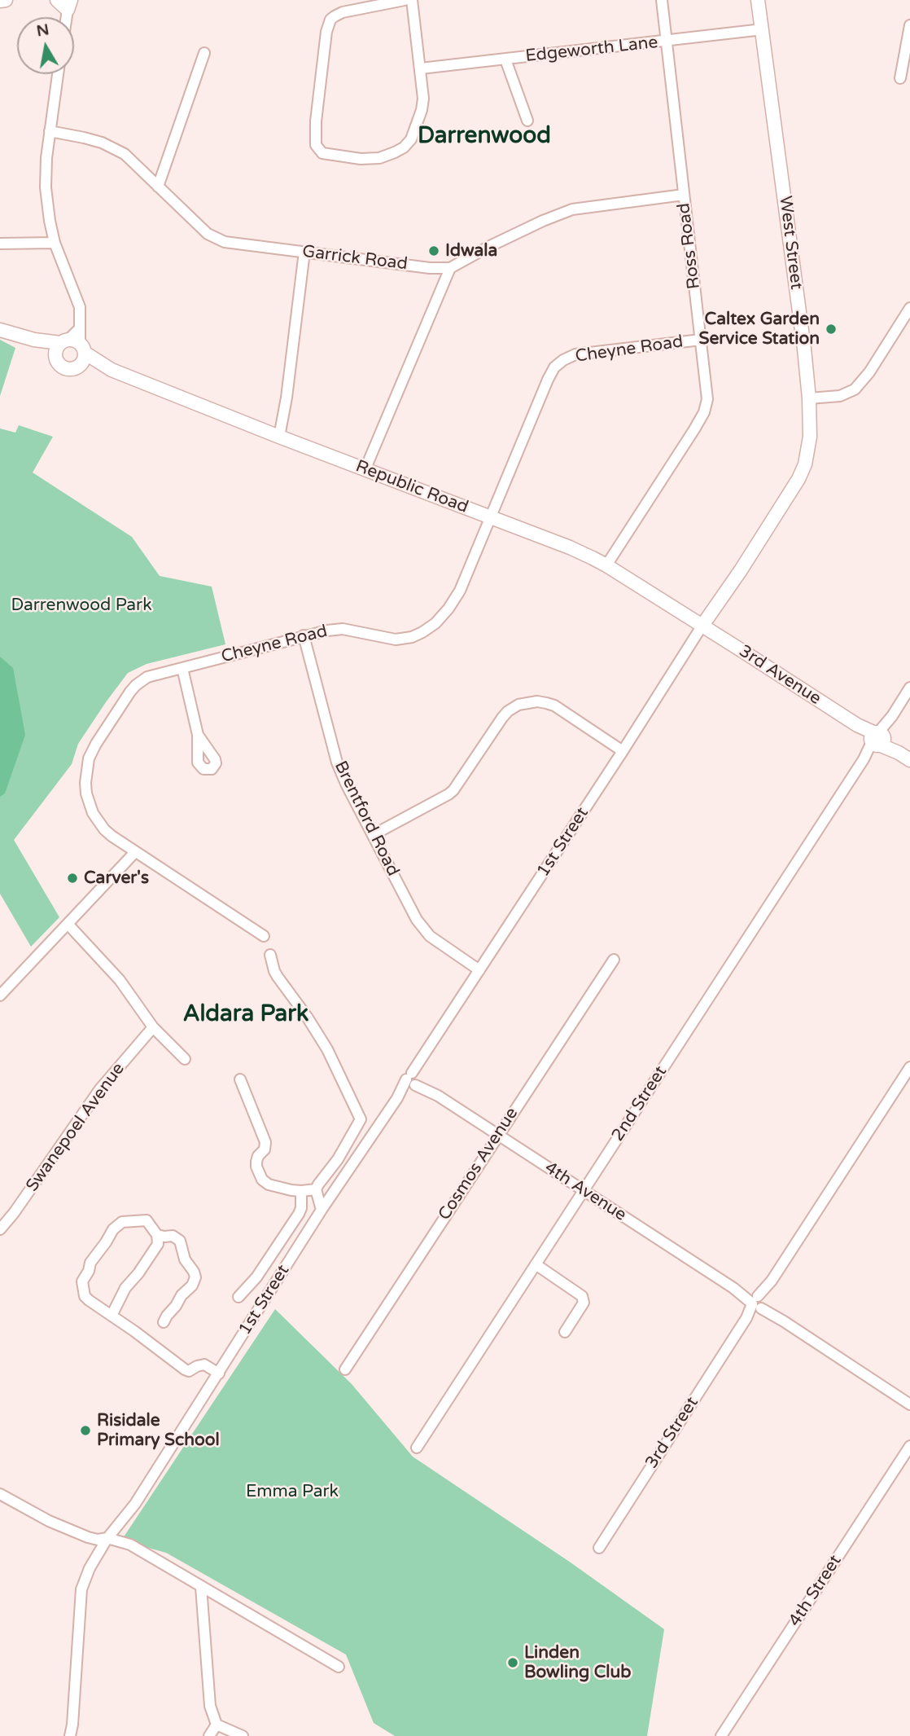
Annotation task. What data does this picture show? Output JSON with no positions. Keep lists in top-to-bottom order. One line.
{"streets":{"main road":["West Street","Republic Road","3rd Avenue"],"street":["Edgeworth Lane","Ross Road","Garrick Road","Cheyne Road","Brentford Road","1st Street","2nd Street","Swanepoel Avenue","Cosmos Avenue","4th Avenue","3rd Street","4th Street"]},"crossings":[["Edgeworth Lane","West Street"],["Edgeworth Lane","Ross Road"],["West Street","Republic Road"],["West Street","3rd Avenue"],["West Street","1st Street"],["Ross Road","Garrick Road"],["Ross Road","Cheyne Road"],["Ross Road","Republic Road"],["Cheyne Road","Republic Road"],["Cheyne Road","Brentford Road"],["Republic Road","3rd Avenue"],["Republic Road","1st Street"],["3rd Avenue","1st Street"],["3rd Avenue","2nd Street"],["Brentford Road","1st Street"],["1st Street","4th Avenue"],["2nd Street","4th Avenue"],["Cosmos Avenue","4th Avenue"],["4th Avenue","3rd Street"]],"districts":["Darrenwood","Aldara Park"],"parks":["Darrenwood Park","Emma Park"],"places":["Idwala","Caltex Garden Service Station","Carver's","Risidale Primary School","Linden Bowling Club"],"north":"top"}
